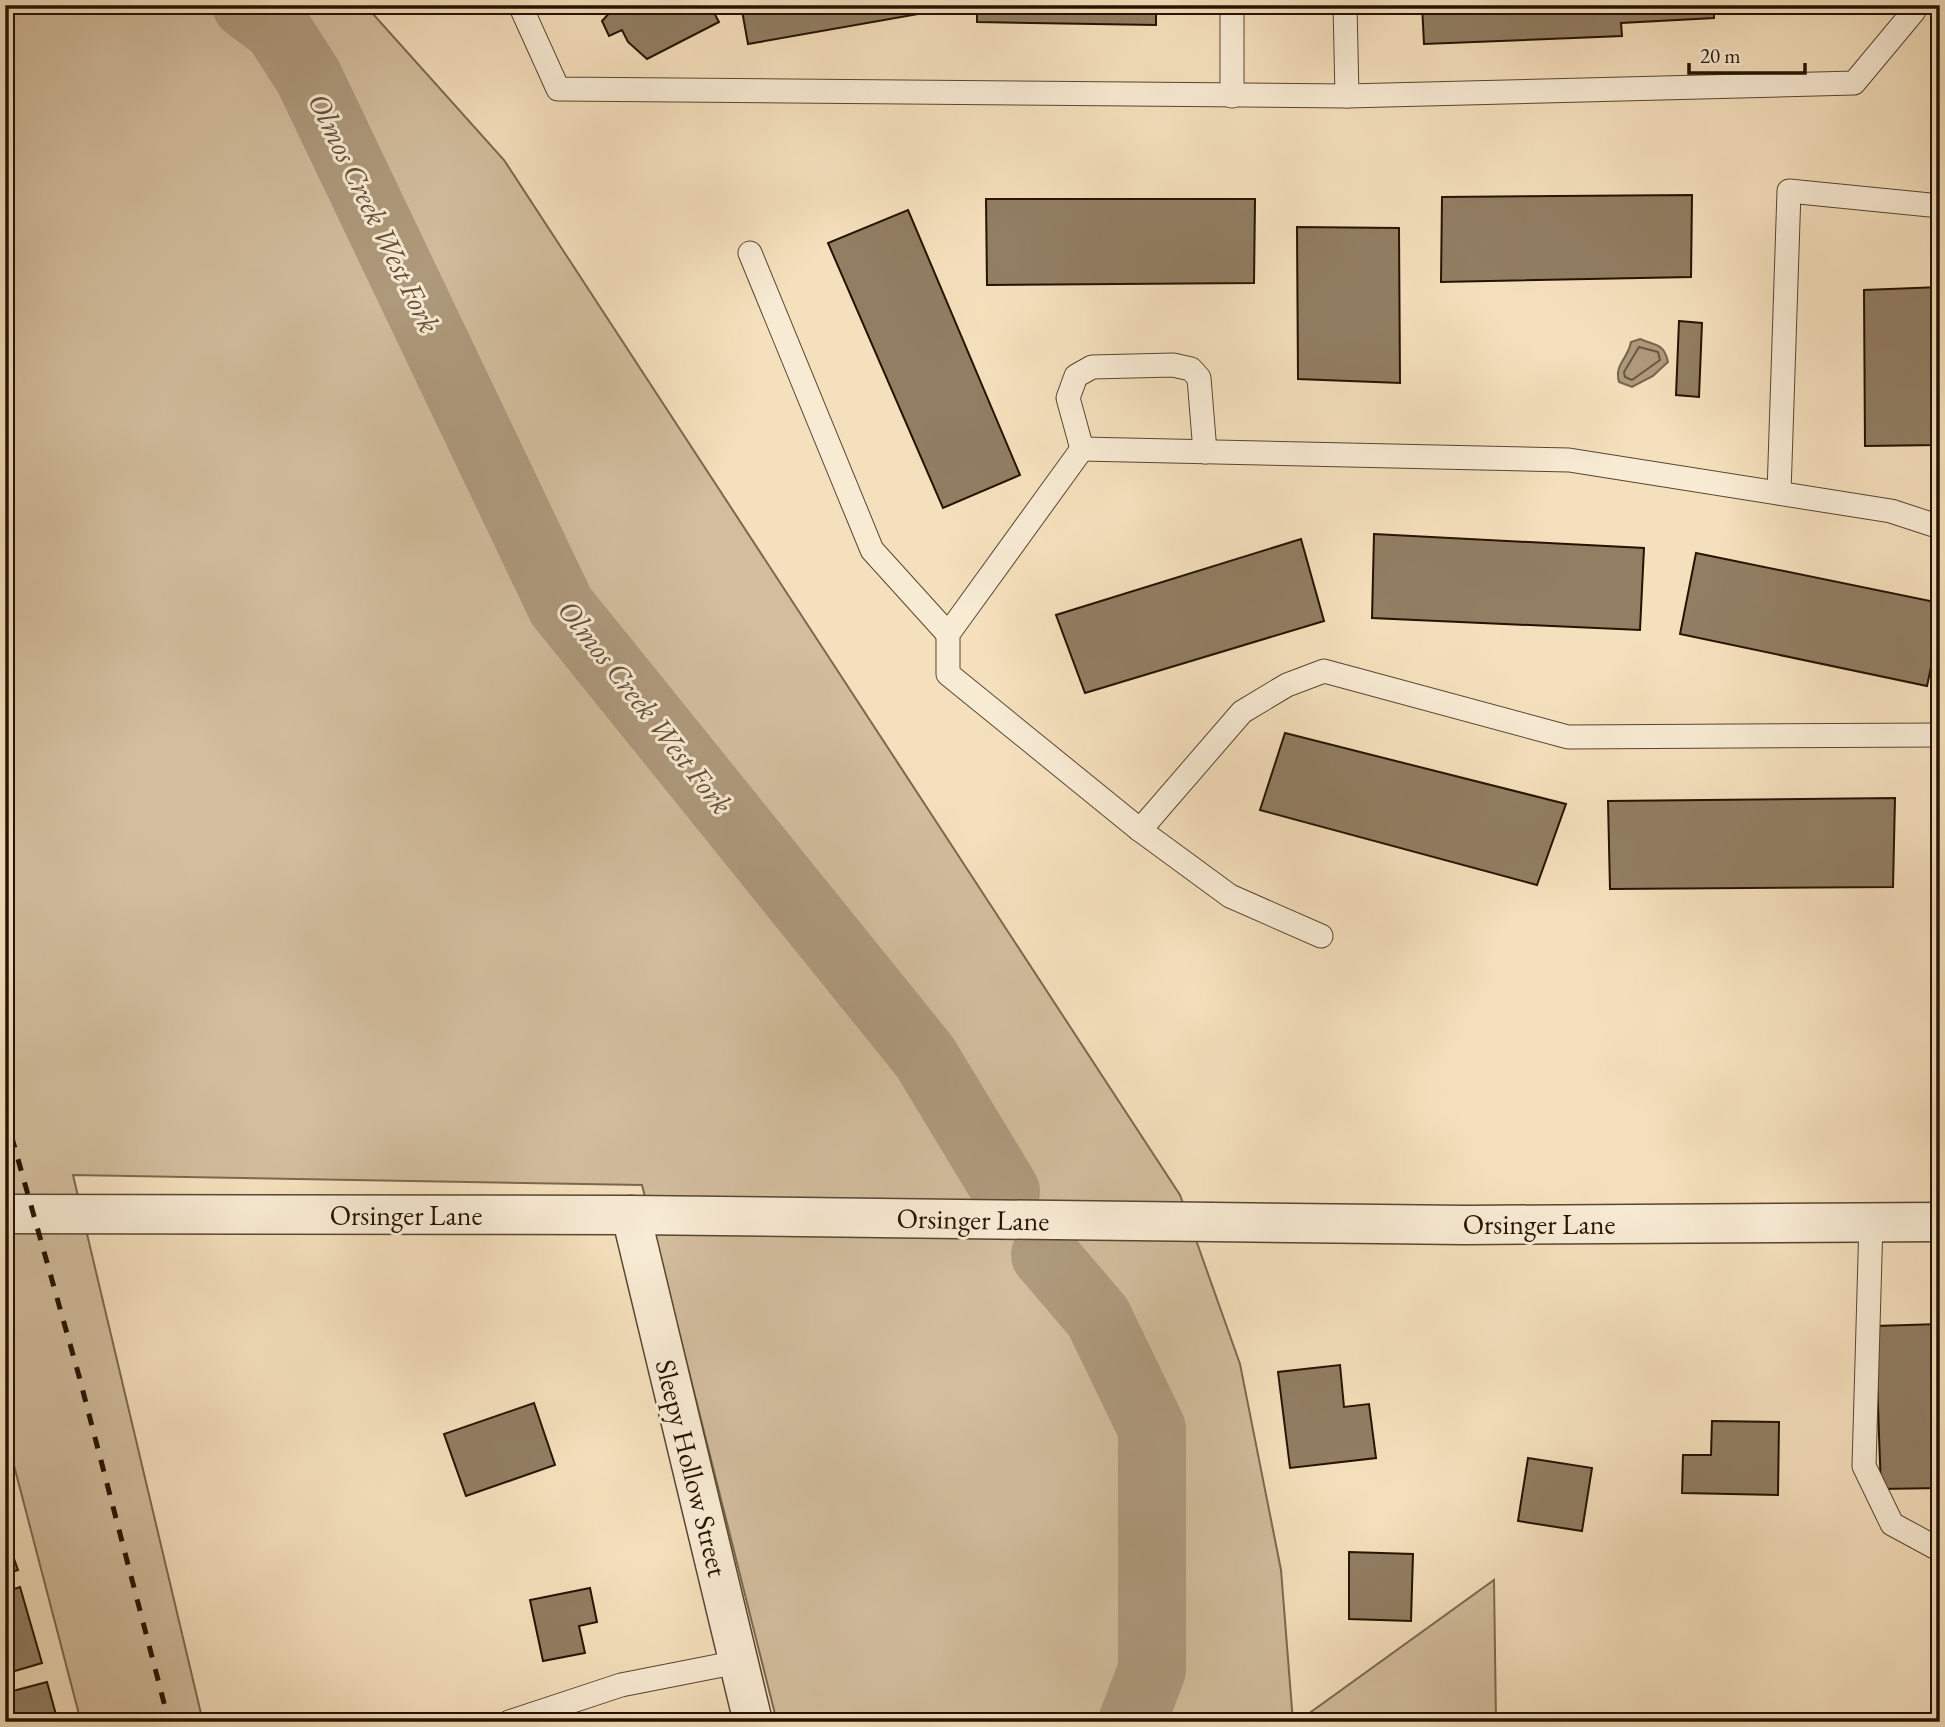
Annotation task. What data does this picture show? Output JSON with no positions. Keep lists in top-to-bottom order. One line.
{"streets":{"street":["Orsinger Lane","Sleepy Hollow Street"]},"crossings":[["Orsinger Lane","Sleepy Hollow Street"]],"water":["Olmos Creek West Fork"],"scale_bar":"20 m"}
